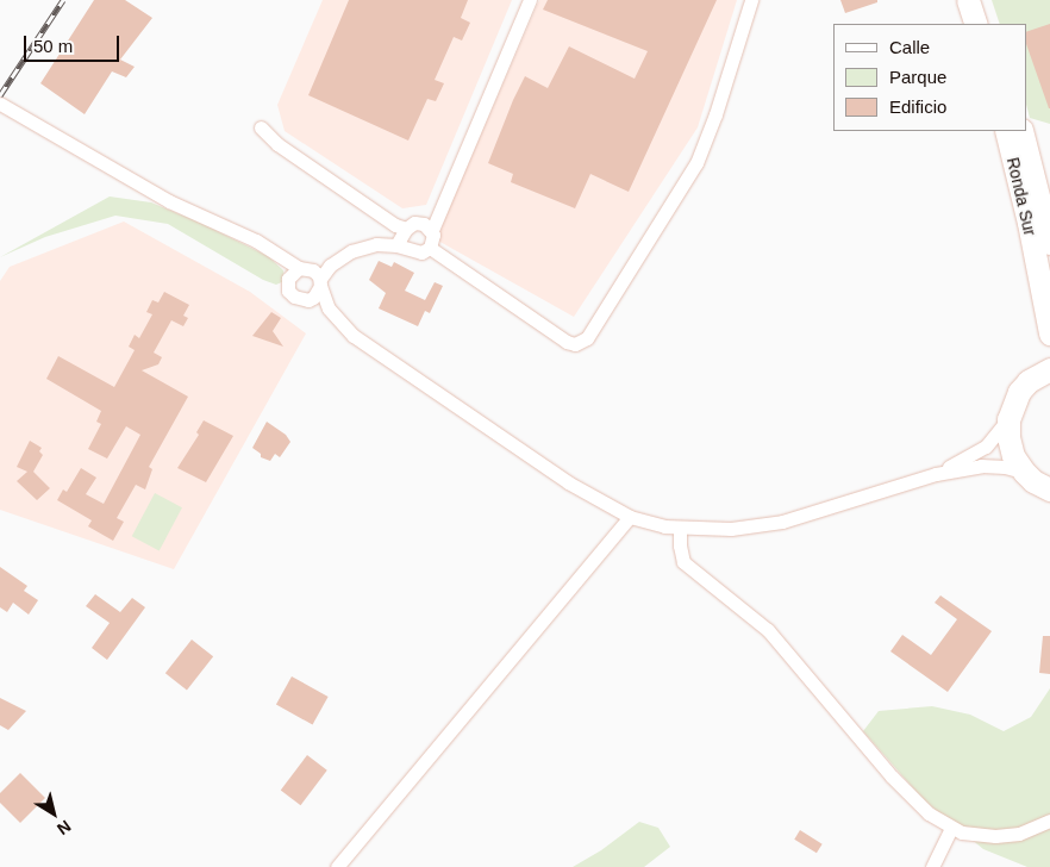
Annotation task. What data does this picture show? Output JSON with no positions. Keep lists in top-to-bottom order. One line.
{"streets":{"main road":["Ronda Sur"]},"legend":["Calle","Parque","Edificio"],"scale_bar":"50 m","north":"bottom right"}
